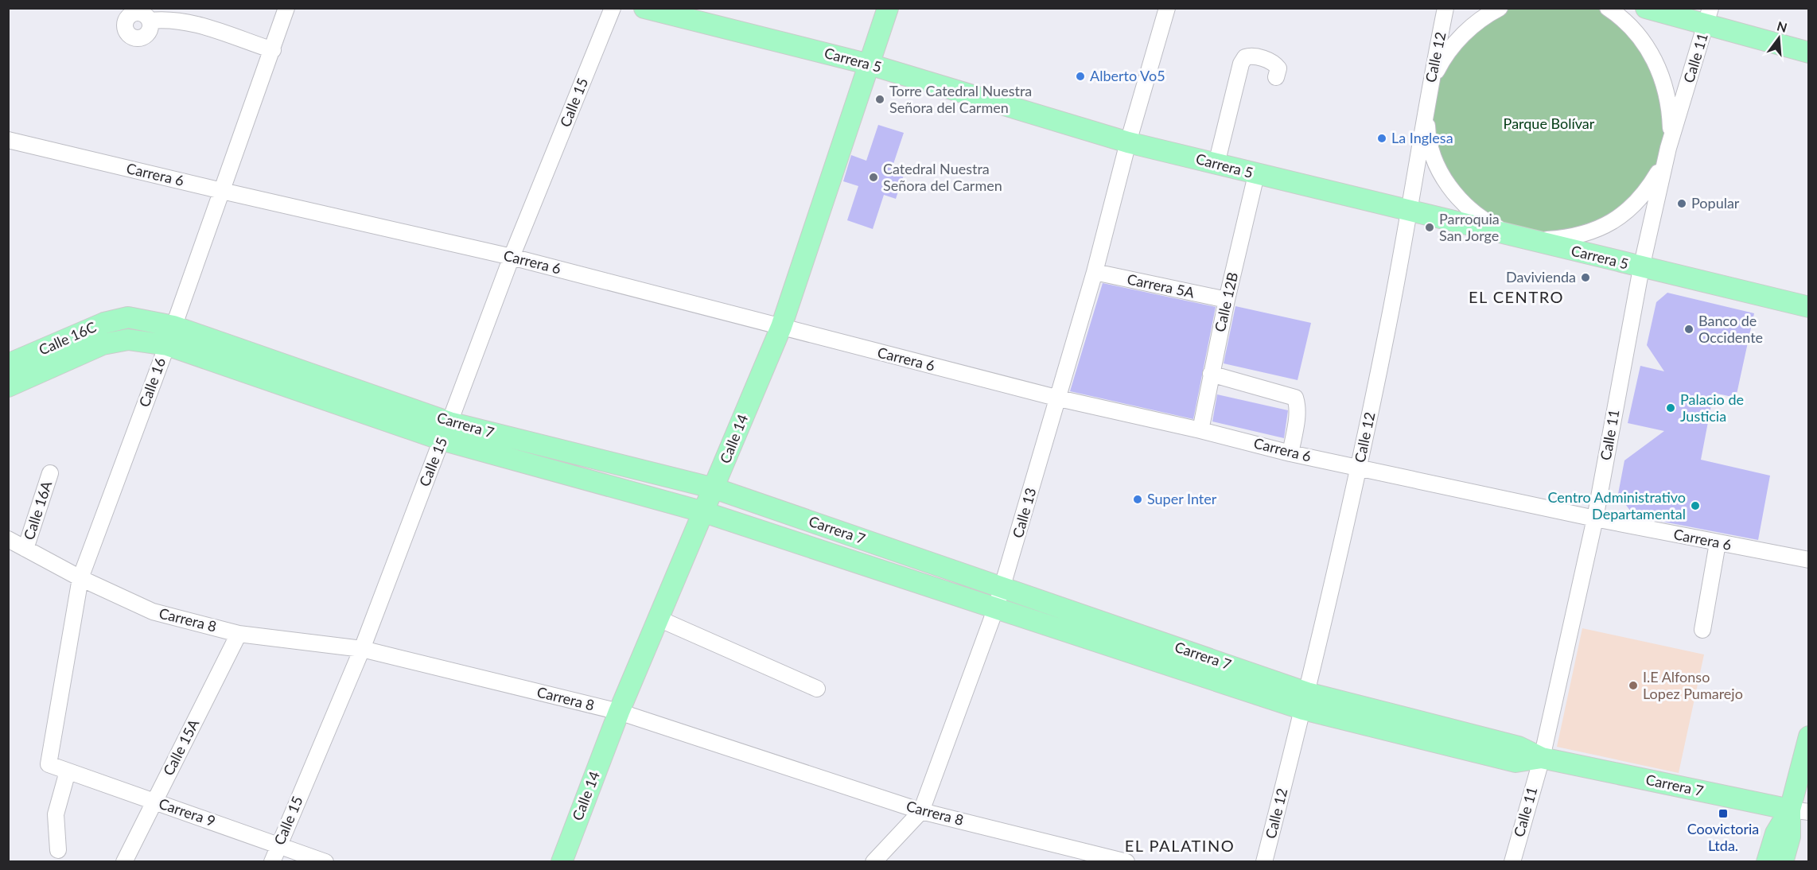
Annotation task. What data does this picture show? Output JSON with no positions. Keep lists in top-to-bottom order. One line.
{"streets":{"main road":["Carrera 5","Calle 16C","Carrera 7","Calle 14"],"street":["Calle 12","Calle 11","Calle 15","Carrera 6","Carrera 5A","Calle 12B","Calle 16","Calle 16A","Calle 13","Carrera 8","Calle 15A","Carrera 9"]},"crossings":[["Calle 12","Carrera 5"],["Calle 12","Carrera 6"],["Calle 12","Carrera 7"],["Calle 11","Carrera 5"],["Calle 11","Carrera 6"],["Calle 11","Carrera 7"],["Carrera 5","Calle 12B"],["Carrera 5","Calle 14"],["Carrera 5","Calle 13"],["Calle 15","Carrera 6"],["Calle 15","Carrera 7"],["Calle 15","Carrera 8"],["Calle 15","Carrera 9"],["Carrera 6","Calle 12B"],["Carrera 6","Calle 16"],["Carrera 6","Calle 14"],["Carrera 6","Calle 13"],["Carrera 5A","Calle 12B"],["Carrera 5A","Calle 13"],["Calle 16C","Carrera 7"],["Calle 16","Carrera 7"],["Calle 16","Carrera 8"],["Calle 16","Carrera 9"],["Carrera 7","Calle 14"],["Carrera 7","Calle 13"],["Calle 14","Carrera 8"],["Calle 16A","Carrera 8"],["Calle 13","Carrera 8"],["Carrera 8","Calle 15A"],["Calle 15A","Carrera 9"]],"districts":["EL CENTRO","EL PALATINO"],"parks":["Parque Bolívar"],"places":{"other":["Alberto Vo5","Torre Catedral Nuestra Señora del Carmen","La Inglesa","Catedral Nuestra Señora del Carmen","Popular","Parroquia San Jorge","Davivienda","Banco de Occidente","Palacio de Justicia","Super Inter","Centro Administrativo Departamental","I.E Alfonso Lopez Pumarejo"],"transit":["Coovictoria Ltda."]},"north":"top"}
